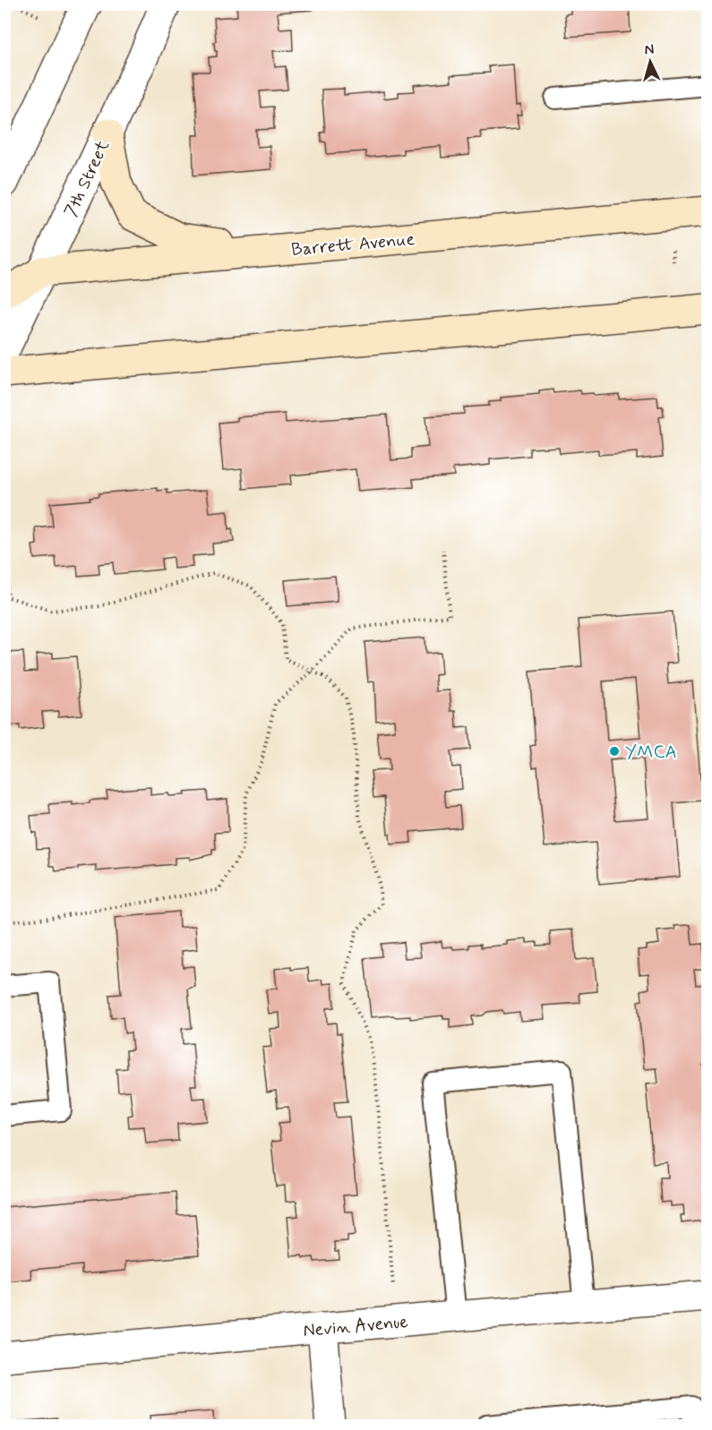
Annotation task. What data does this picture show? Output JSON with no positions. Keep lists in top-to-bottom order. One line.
{"streets":{"main road":["Barrett Avenue"],"street":["7th Street","Nevin Avenue"]},"crossings":[["7th Street","Barrett Avenue"]],"places":["YMCA"],"north":"top"}
